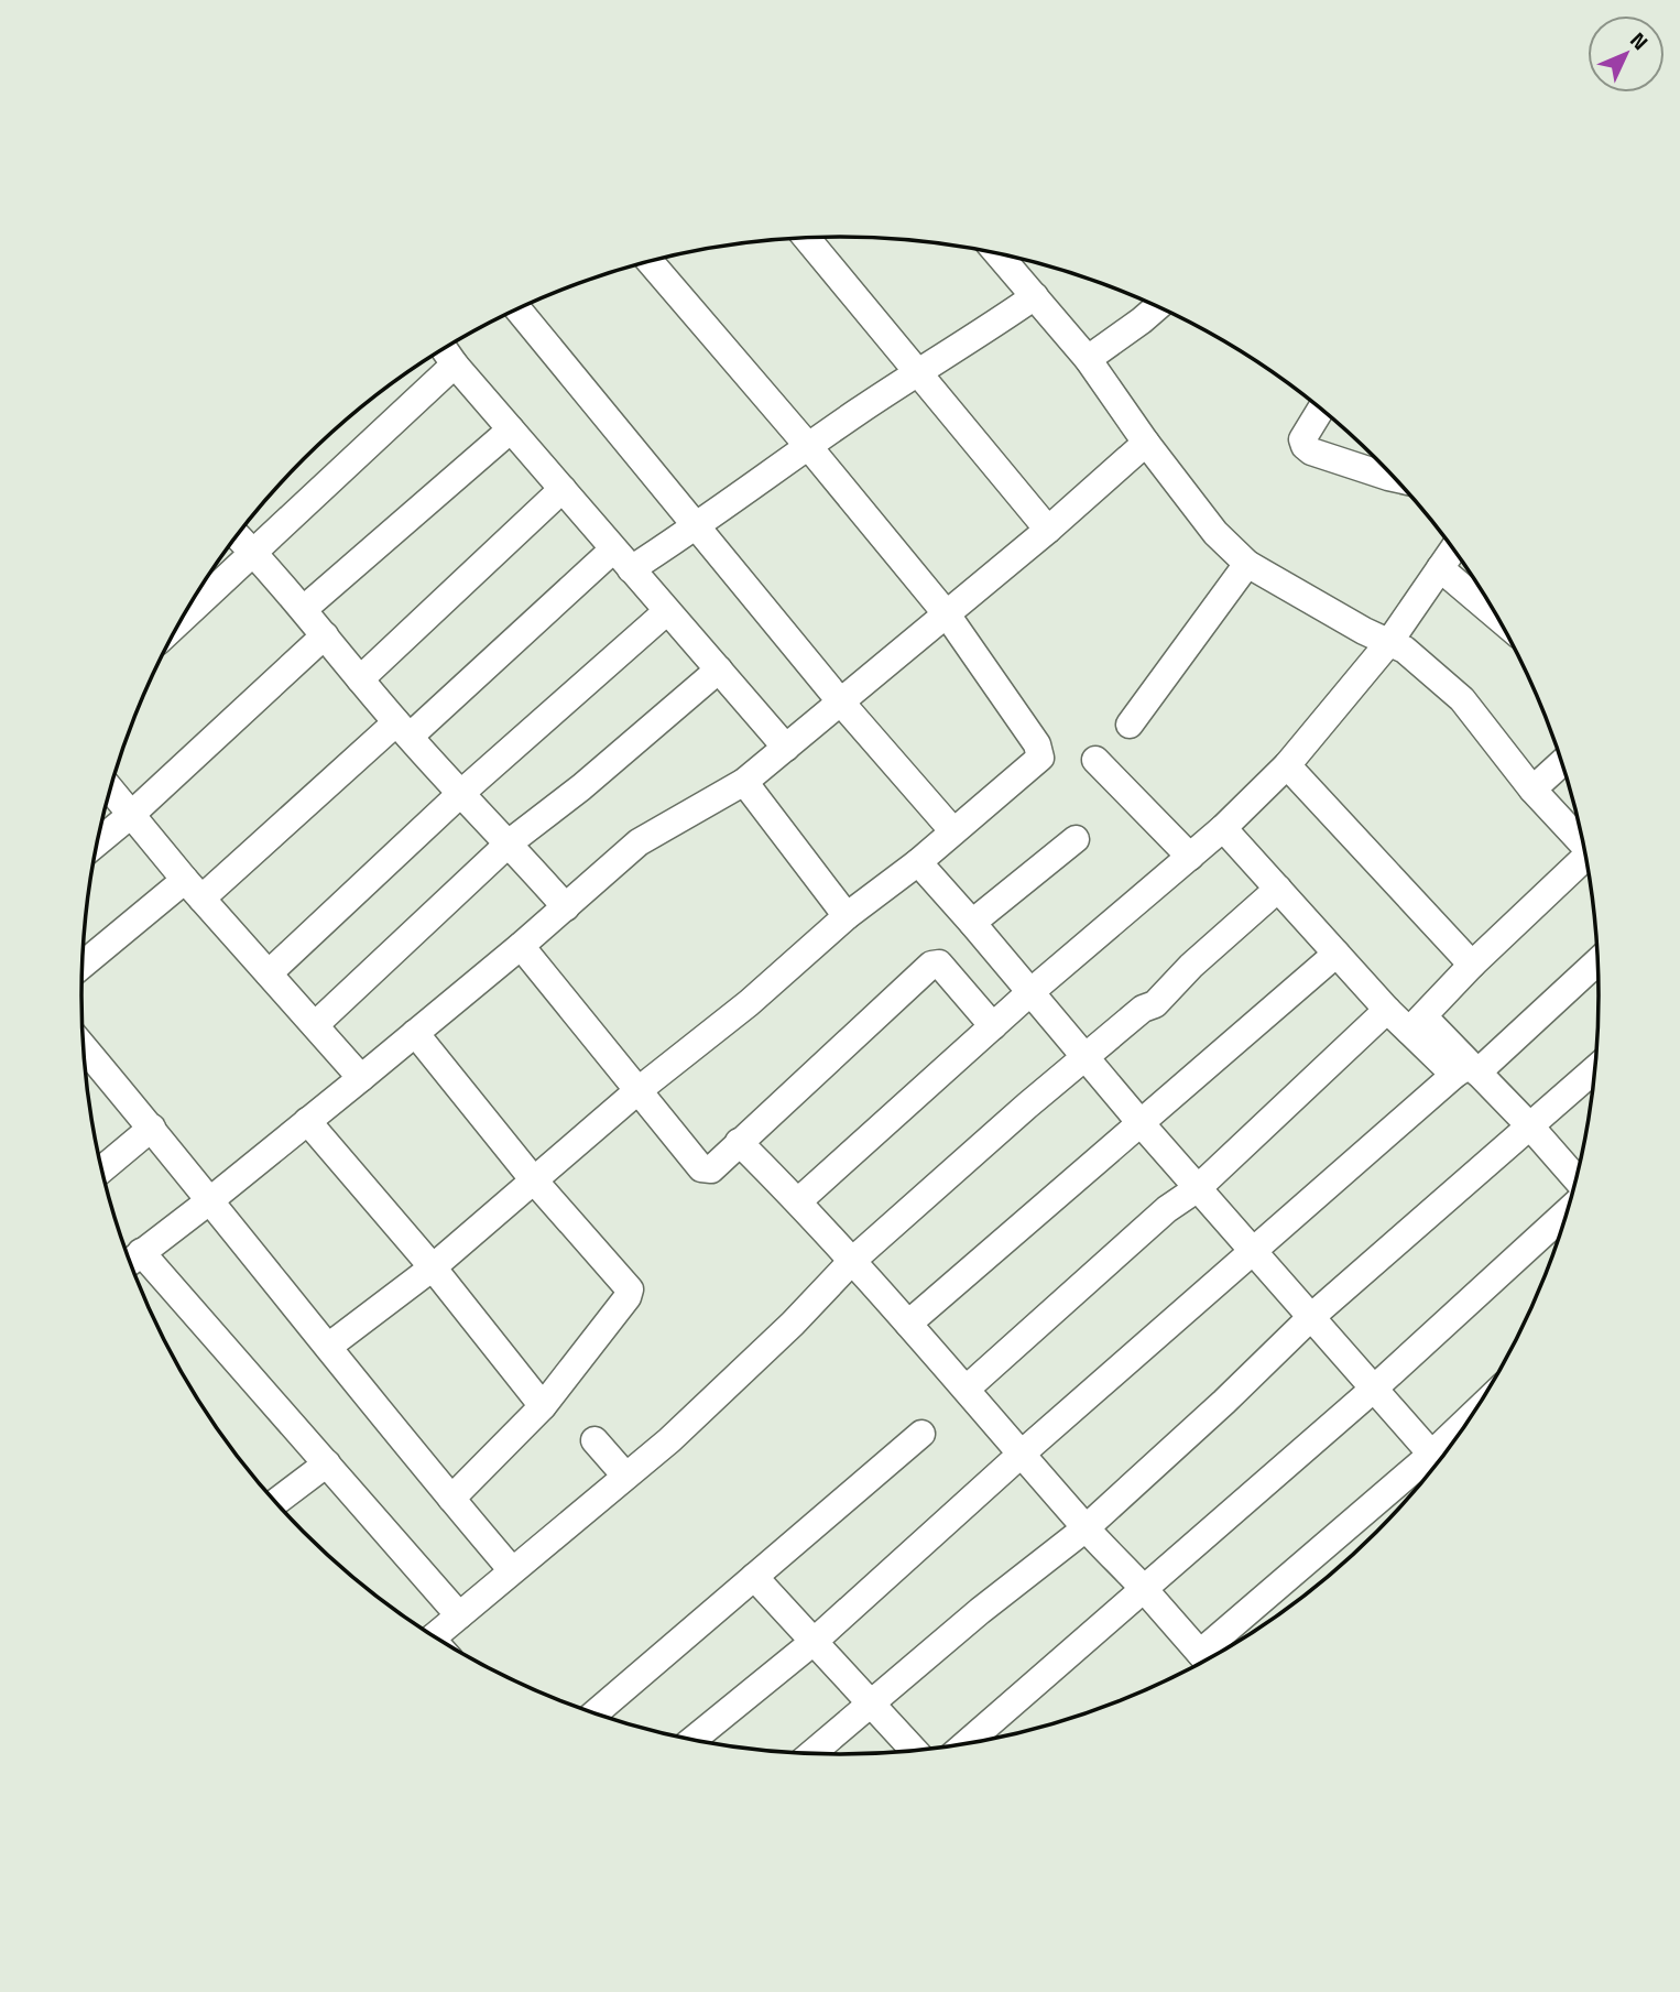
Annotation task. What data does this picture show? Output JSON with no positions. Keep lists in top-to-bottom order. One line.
{"north":"top right"}
